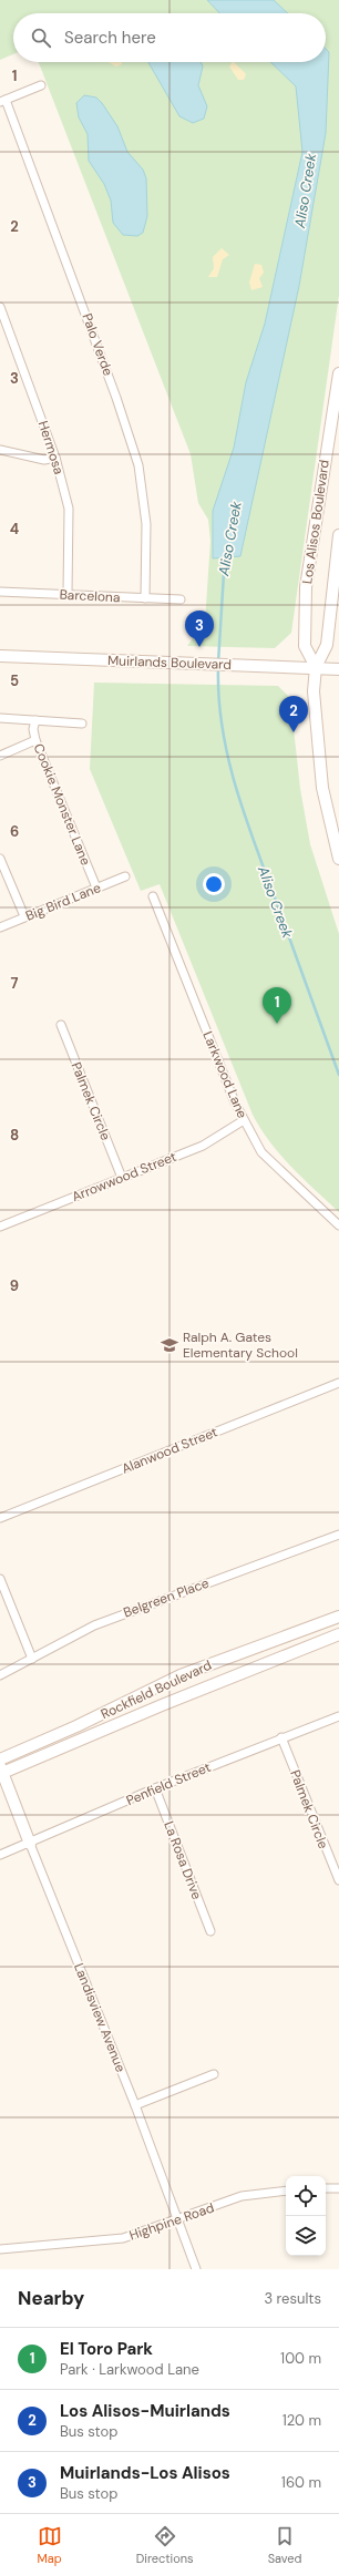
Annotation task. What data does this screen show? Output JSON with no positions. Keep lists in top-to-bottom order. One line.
{"streets":{"main road":["Los Alisos Boulevard","Muirlands Boulevard","Rockfield Boulevard","Landisview Avenue"],"street":["Palo Verde","Hermosa","Barcelona","Cookie Monster Lane","Big Bird Lane","Larkwood Lane","Palmek Circle","Arrowwood Street","Alanwood Street","Belgreen Place","Penfield Street","La Rosa Drive","Highpine Road"]},"crossings":[["Palo Verde","Barcelona"],["Hermosa","Barcelona"],["Los Alisos Boulevard","Muirlands Boulevard"],["Cookie Monster Lane","Big Bird Lane"],["Larkwood Lane","Arrowwood Street"],["Palmek Circle","Arrowwood Street"],["Palmek Circle","Penfield Street"],["Rockfield Boulevard","Landisview Avenue"],["Penfield Street","La Rosa Drive"],["Penfield Street","Landisview Avenue"],["Landisview Avenue","Highpine Road"]],"water":["Aliso Creek"],"places":{"school or university":["Ralph A. Gates Elementary School"]},"page":{"search":"Search here","pins":["3","2","1"],"heading":["Nearby","3 results"],"list":[{"mark":"1","name":"El Toro Park","note":"Park · Larkwood Lane","value":"100 m"},{"mark":"2","name":"Los Alisos-Muirlands","note":"Bus stop","value":"120 m"},{"mark":"3","name":"Muirlands-Los Alisos","note":"Bus stop","value":"160 m"}],"nav":["Map","Directions","Saved"]},"grid":{"rows":["1","2","3","4","5","6","7","8","9"]}}
